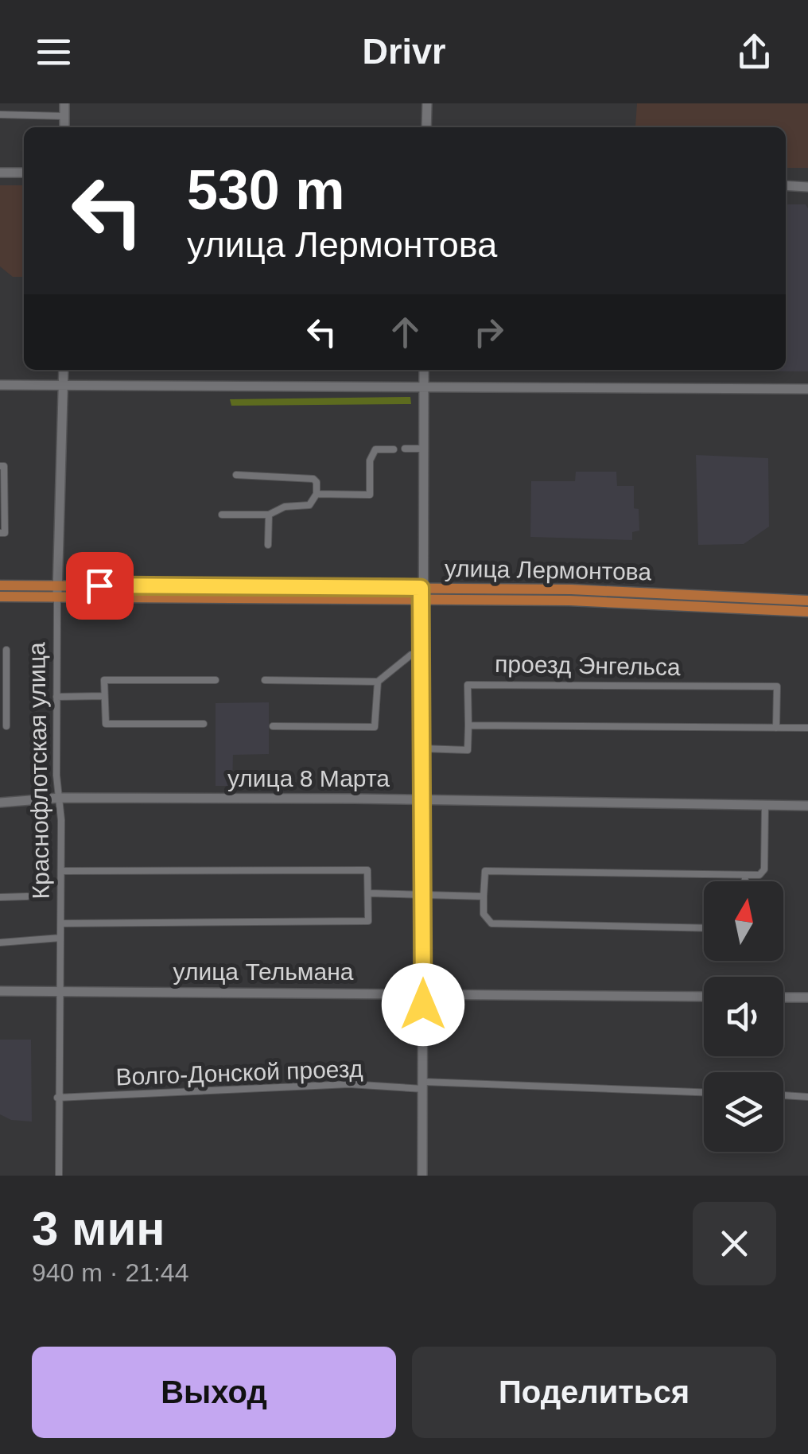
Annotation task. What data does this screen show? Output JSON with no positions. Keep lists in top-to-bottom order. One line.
{"streets":{"main road":["улица Лермонтова"],"street":["проезд Энгельса","Краснофлотская улица","улица 8 Марта","улица Тельмана","Волго-Донской проезд"]},"crossings":[["улица Лермонтова","Краснофлотская улица"],["Краснофлотская улица","улица 8 Марта"],["Краснофлотская улица","улица Тельмана"],["Краснофлотская улица","Волго-Донской проезд"]],"north":"top","page":{"header":"Drivr","turn":["530 m","улица Лермонтова"],"heading":["3 мин","940 m · 21:44"],"buttons":["Выход","Поделиться"]}}
